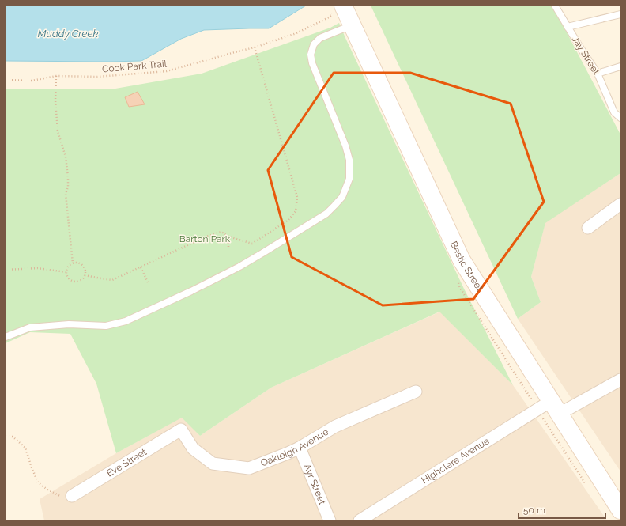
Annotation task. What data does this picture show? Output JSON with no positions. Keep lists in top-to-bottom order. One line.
{"streets":{"main road":["Bestic Street"],"street":["Oakleigh Avenue","Highclere Avenue","Eve Street","Ayr Street"],"lane":["Jay Street"],"path":["Cook Park Trail"]},"crossings":[["Cook Park Trail","Bestic Street"],["Bestic Street","Highclere Avenue"],["Oakleigh Avenue","Eve Street"],["Oakleigh Avenue","Ayr Street"]],"water":["Muddy Creek"],"parks":["Barton Park"],"scale_bar":"50 m"}
